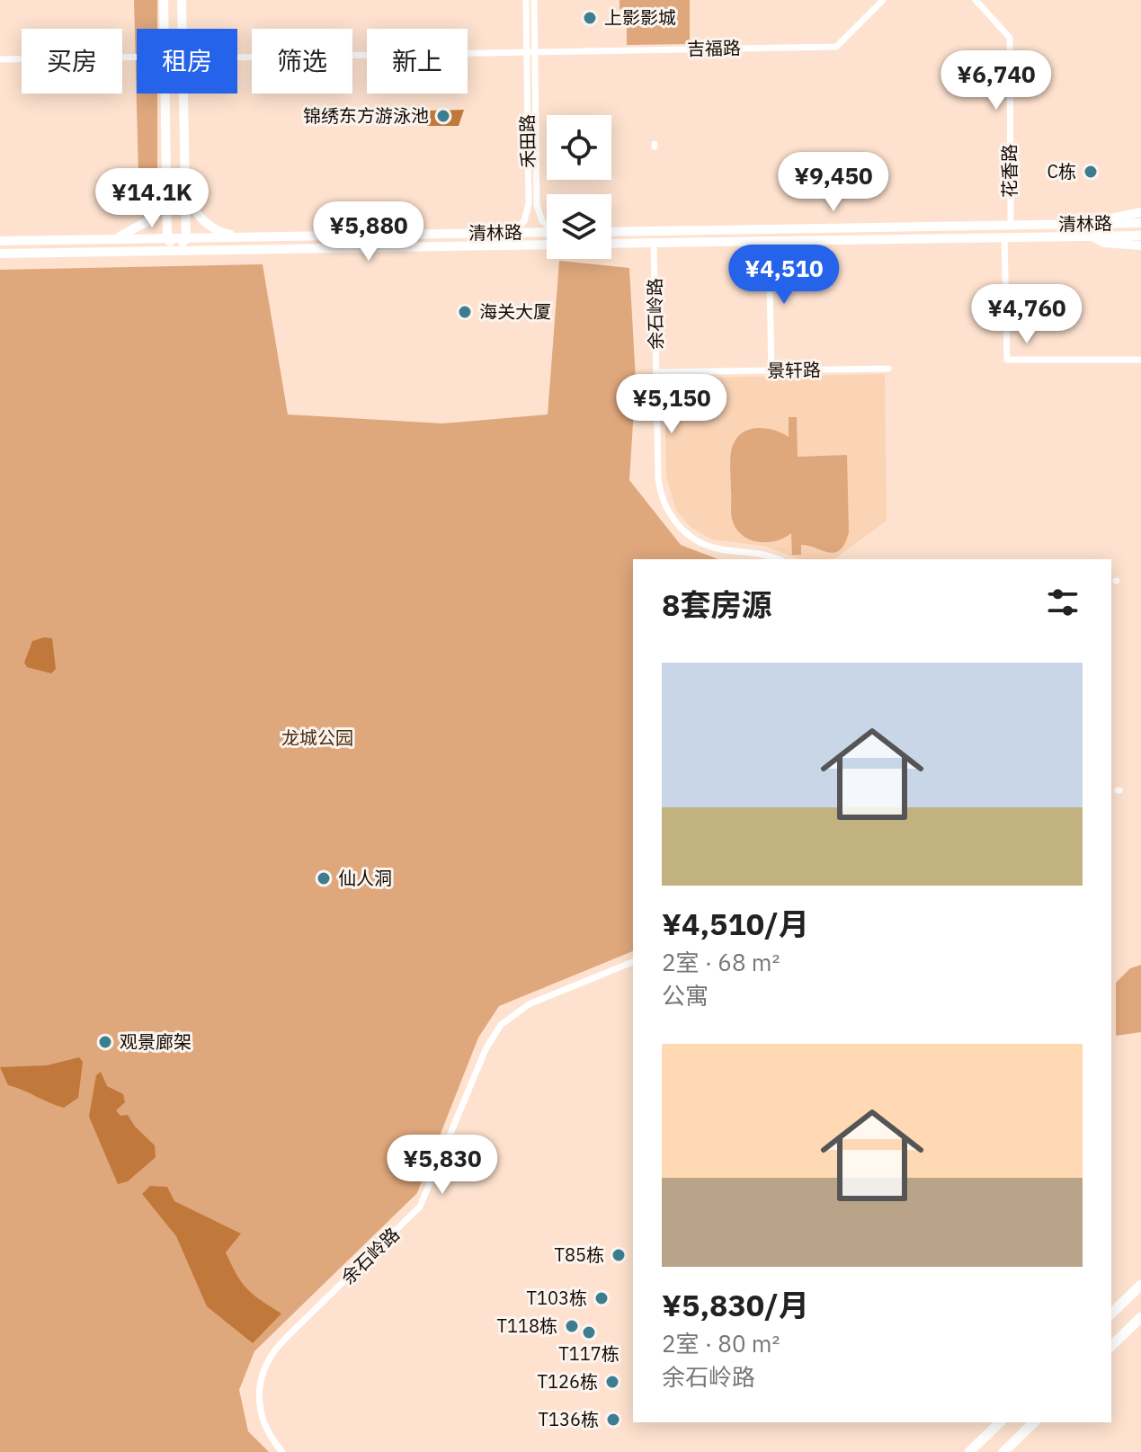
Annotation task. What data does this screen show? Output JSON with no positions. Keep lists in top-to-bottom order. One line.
{"streets":{"main road":["清林路"],"street":["吉福路","禾田路","花香路","余石岭路","景轩路"]},"crossings":[["吉福路","禾田路"],["禾田路","清林路"],["花香路","清林路"],["清林路","余石岭路"],["余石岭路","景轩路"]],"parks":["龙城公园"],"places":["上影影城","锦绣东方游泳池","C栋","海关大厦","仙人洞","观景廊架","T85栋","T103栋","T118栋","T117栋","T126栋","T136栋"],"page":{"chip":["买房","租房","筛选","新上"],"price":["¥6,740","¥9,450","¥14.1K","¥5,880","¥4,510","¥4,760","¥5,150","¥5,830"],"heading":"8套房源","list":[{"name":"¥4,510/月","note":"2室 · 68 m² · 公寓"},{"name":"¥5,830/月","note":"2室 · 80 m² · 余石岭路"}]}}
